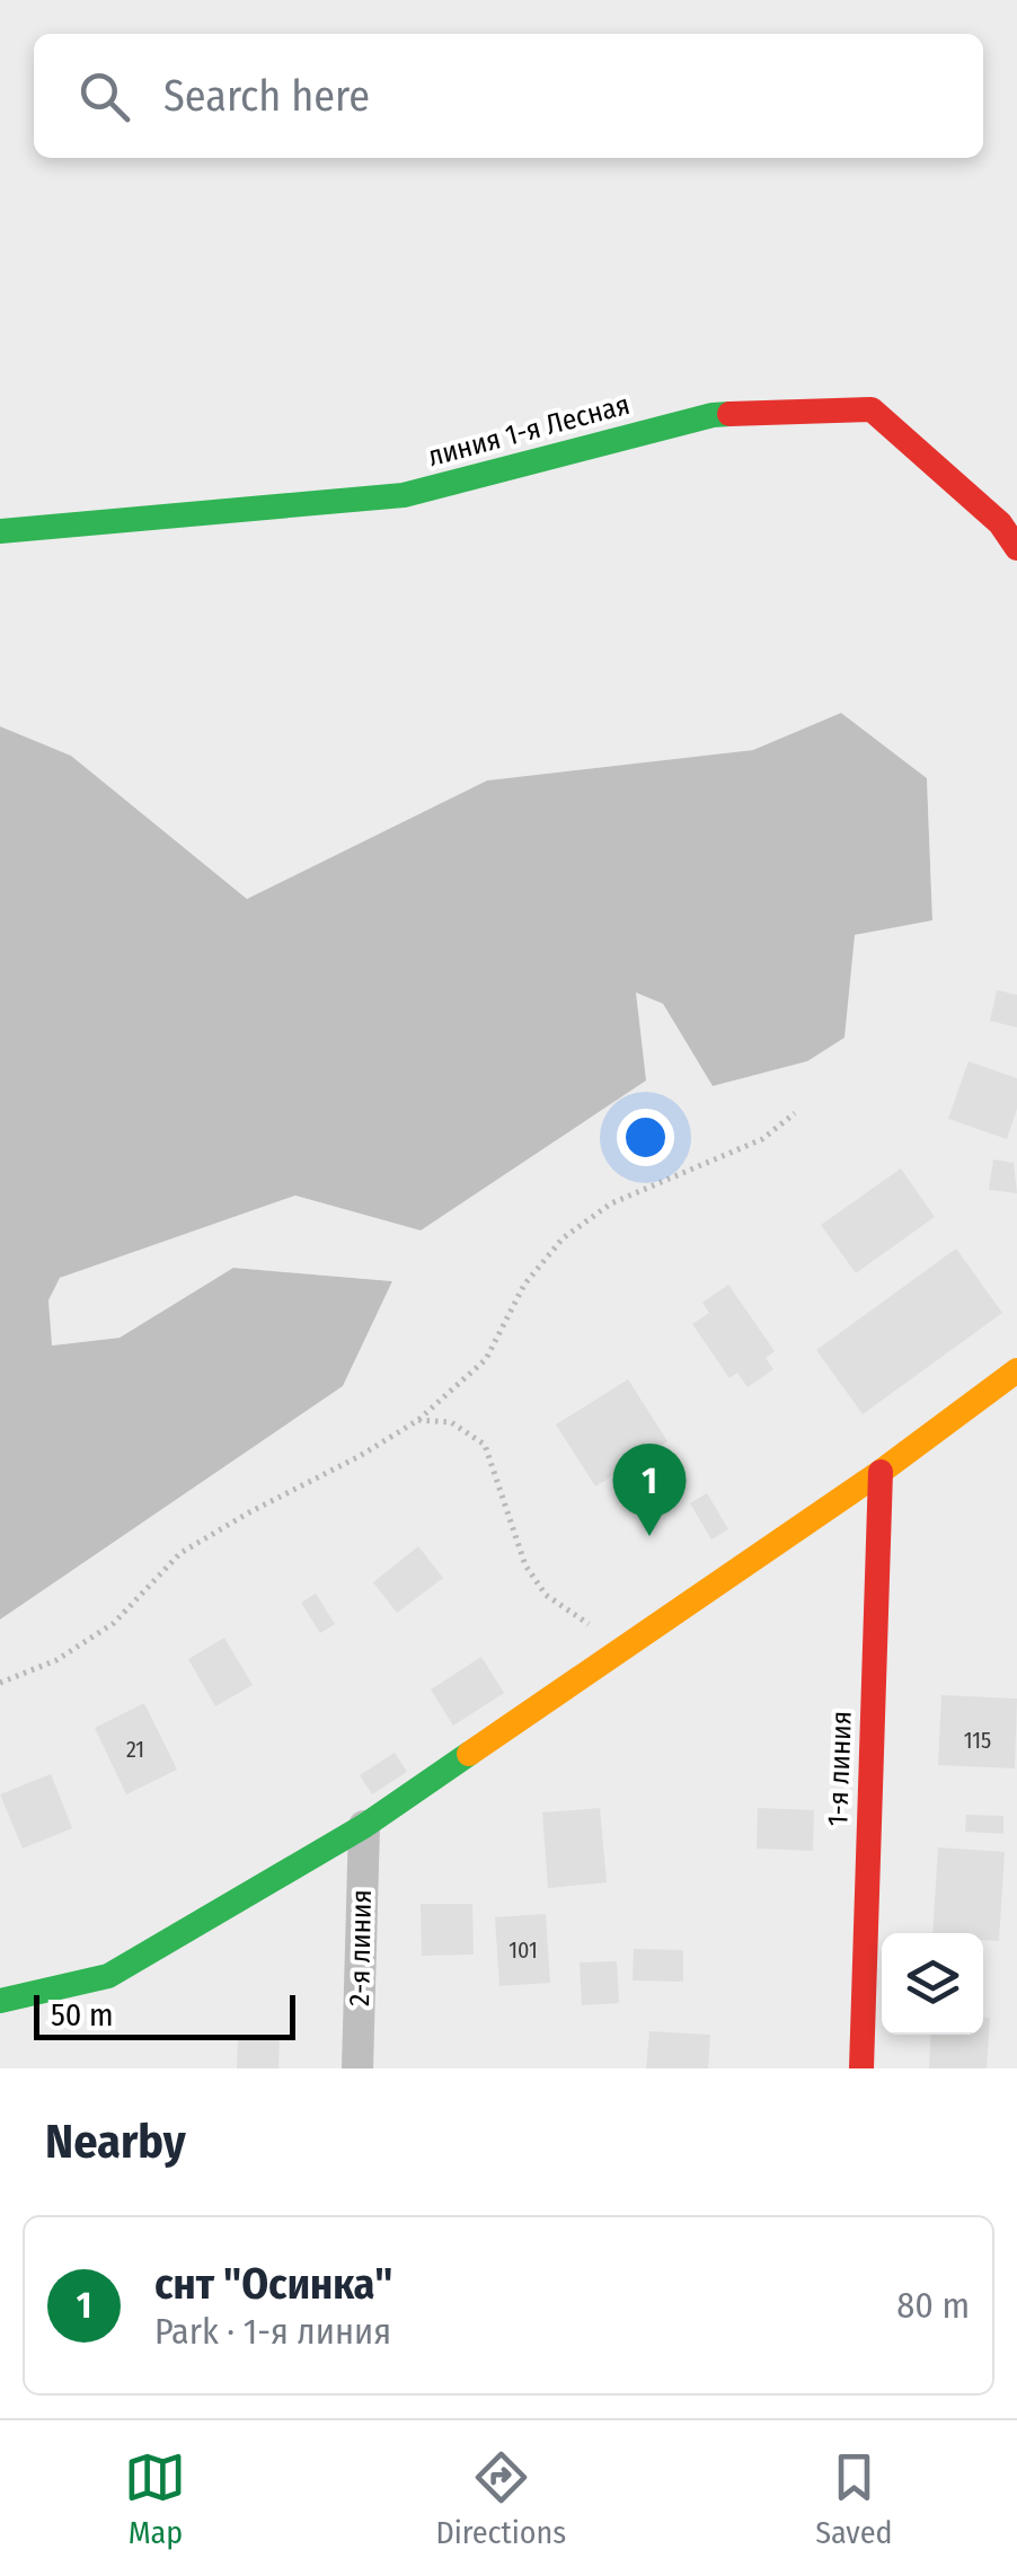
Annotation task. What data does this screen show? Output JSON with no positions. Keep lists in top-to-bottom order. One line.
{"streets":{"street":["линия 1-я Лесная","1-я линия","2-я линия"]},"house_numbers":["115","21","101"],"scale_bar":"50 m","page":{"search":"Search here","pins":"1","scale":"50 m","heading":"Nearby","list":[{"mark":"1","name":"снт \"Осинка\"","note":"Park · 1-я линия","value":"80 m"}],"nav":["Map","Directions","Saved"]}}
